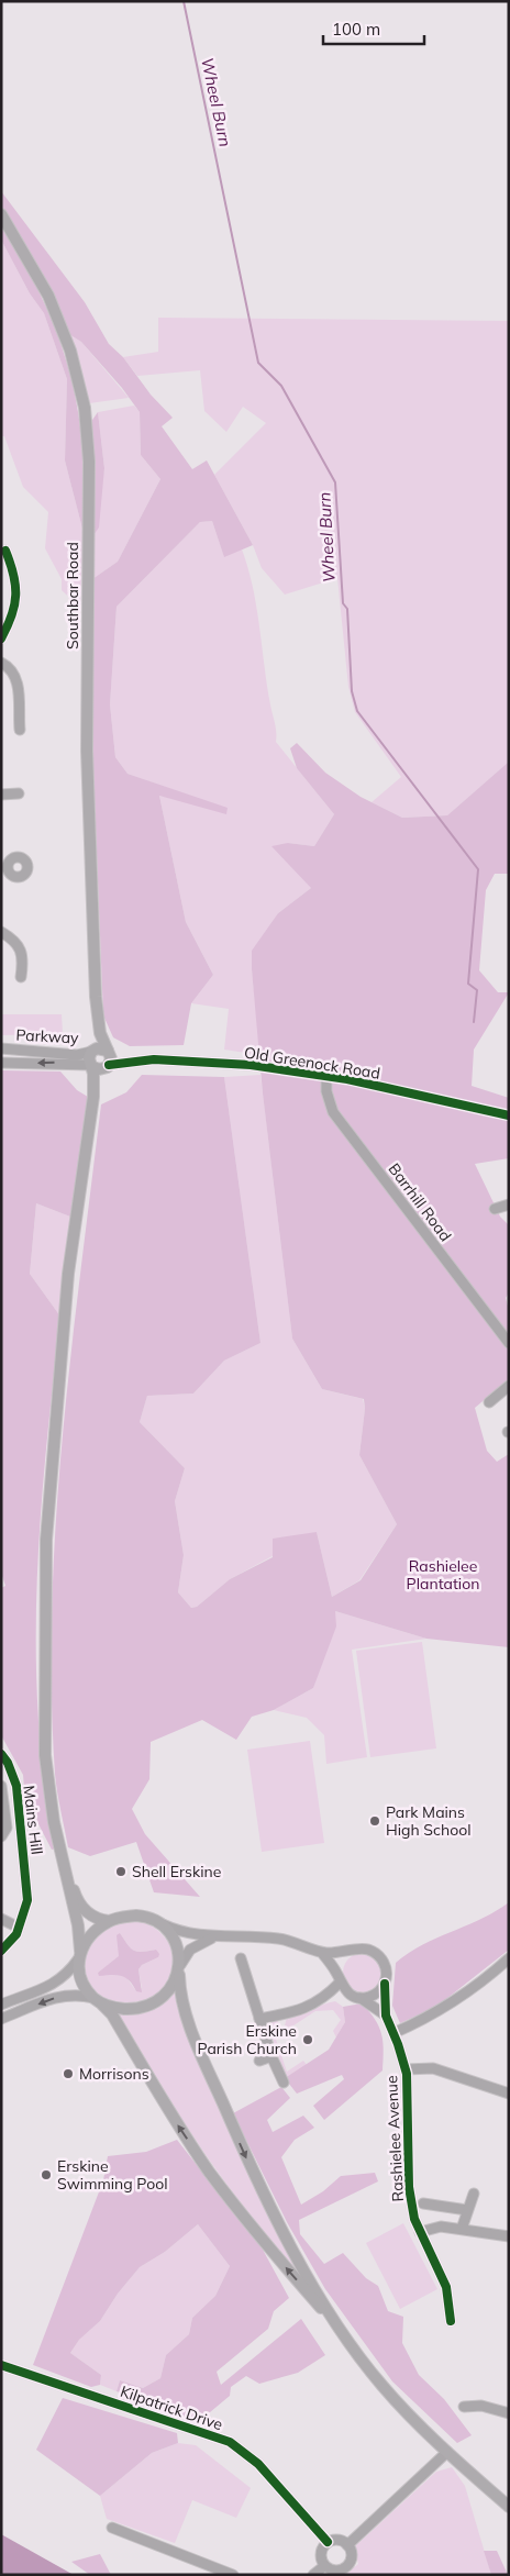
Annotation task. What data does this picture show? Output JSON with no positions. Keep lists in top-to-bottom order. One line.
{"streets":{"main road":["Southbar Road"],"street":["Parkway","Old Greenock Road","Barrhill Road","Mains Hill","Rashielee Avenue","Kilpatrick Drive"]},"crossings":[["Southbar Road","Parkway"],["Southbar Road","Old Greenock Road"],["Parkway","Old Greenock Road"],["Old Greenock Road","Barrhill Road"]],"water":["Wheel Burn"],"parks":["Rashielee Plantation"],"places":["Park Mains High School","Shell Erskine","Erskine Parish Church","Morrisons","Erskine Swimming Pool"],"scale_bar":"100 m"}
